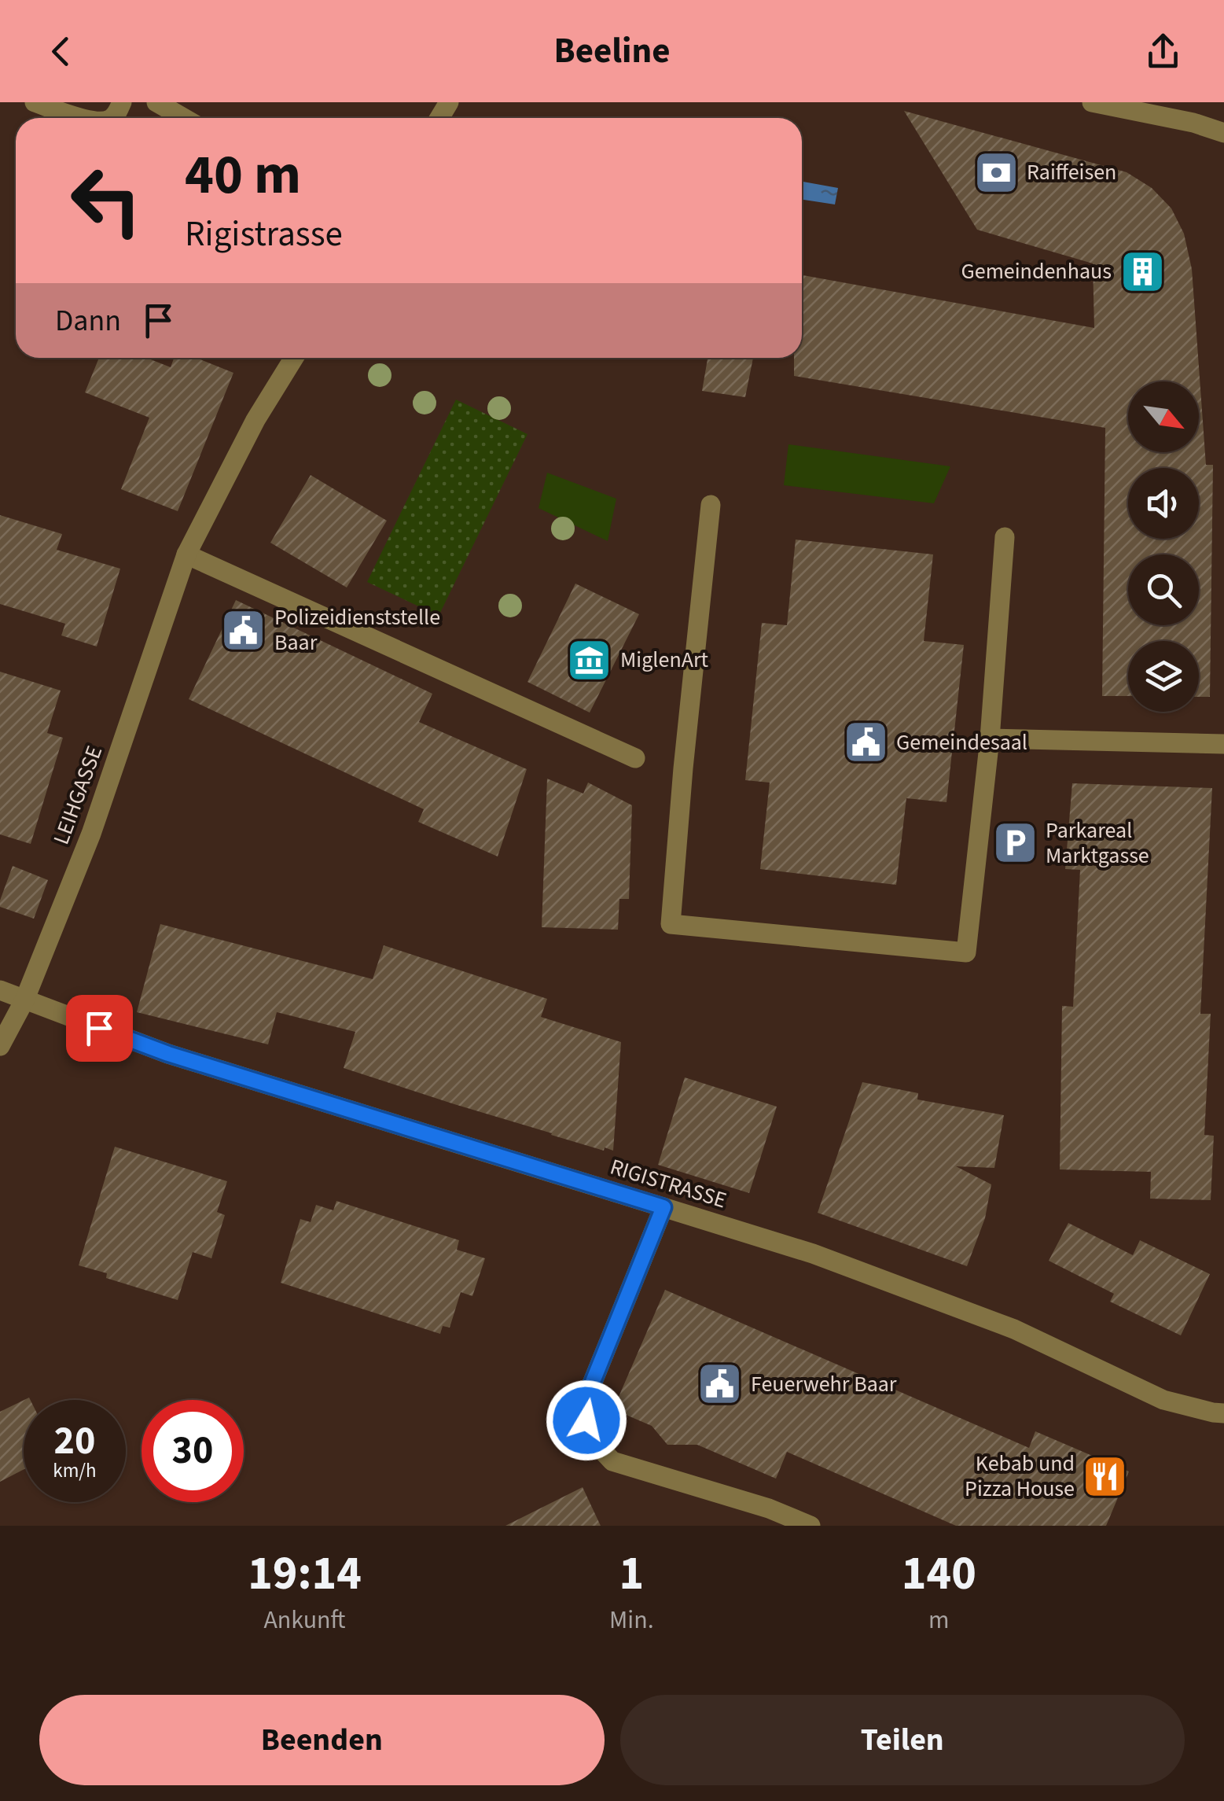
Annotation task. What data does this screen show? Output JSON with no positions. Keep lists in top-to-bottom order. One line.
{"streets":{"street":["LEIHGASSE","RIGISTRASSE"]},"crossings":[["LEIHGASSE","RIGISTRASSE"]],"places":{"bank":["Raiffeisen"],"building":["Gemeindenhaus"],"public building":["Polizeidienststelle Baar","Gemeindesaal","Feuerwehr Baar"],"museum":["MiglenArt"],"parking":["Parkareal Marktgasse"],"restaurant":["Kebab und Pizza House"]},"north":"bottom right","page":{"header":"Beeline","turn":["40 m","Rigistrasse"],"then":"Dann","speed":"20 km/h","limit":"30","eta":["19:14","Ankunft","1","Min.","140","m"],"buttons":["Beenden","Teilen"]}}
